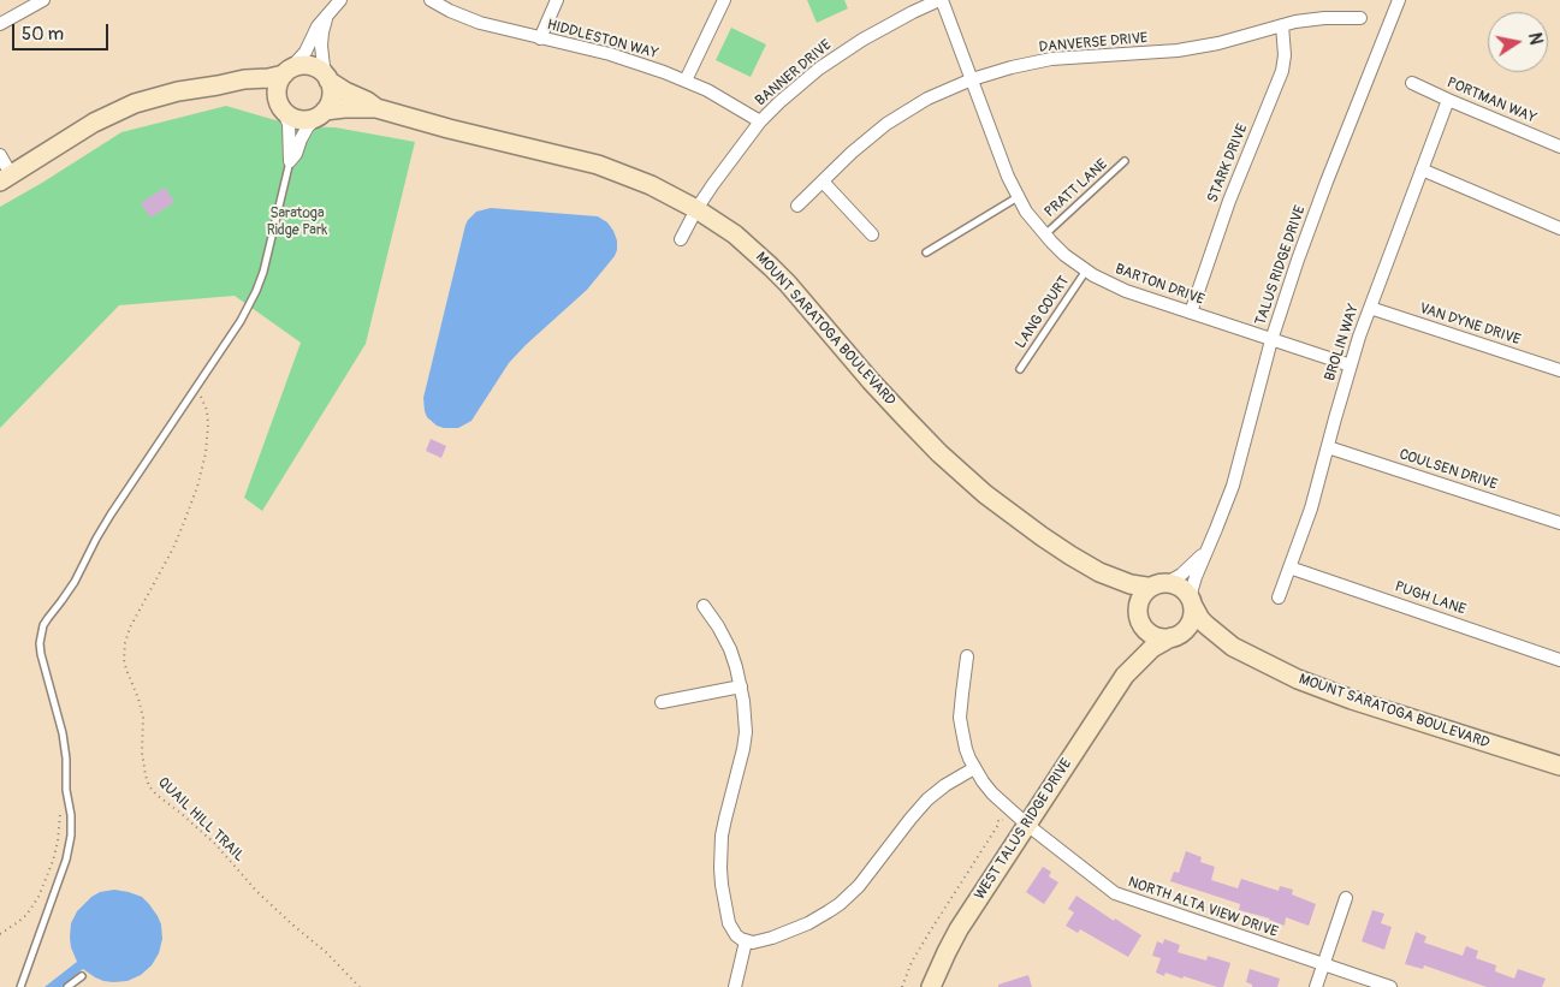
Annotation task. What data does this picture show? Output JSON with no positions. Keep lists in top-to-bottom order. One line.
{"streets":{"street":["HIDDLESTON WAY","DANVERSE DRIVE","BANNER DRIVE","PORTMAN WAY","STARK DRIVE","TALUS RIDGE DRIVE","BARTON DRIVE","VAN DYNE DRIVE","MOUNT SARATOGA BOULEVARD","BROLIN WAY","COULSEN DRIVE","PUGH LANE","WEST TALUS RIDGE DRIVE","NORTH ALTA VIEW DRIVE"],"lane":["PRATT LANE","LANG COURT"],"path":["QUAIL HILL TRAIL"]},"crossings":[["HIDDLESTON WAY","BANNER DRIVE"],["DANVERSE DRIVE","STARK DRIVE"],["DANVERSE DRIVE","BARTON DRIVE"],["BANNER DRIVE","BARTON DRIVE"],["BANNER DRIVE","MOUNT SARATOGA BOULEVARD"],["PORTMAN WAY","BROLIN WAY"],["STARK DRIVE","BARTON DRIVE"],["PRATT LANE","BARTON DRIVE"],["TALUS RIDGE DRIVE","BARTON DRIVE"],["TALUS RIDGE DRIVE","MOUNT SARATOGA BOULEVARD"],["TALUS RIDGE DRIVE","WEST TALUS RIDGE DRIVE"],["BARTON DRIVE","LANG COURT"],["BARTON DRIVE","BROLIN WAY"],["VAN DYNE DRIVE","BROLIN WAY"],["MOUNT SARATOGA BOULEVARD","WEST TALUS RIDGE DRIVE"],["BROLIN WAY","COULSEN DRIVE"],["BROLIN WAY","PUGH LANE"],["WEST TALUS RIDGE DRIVE","NORTH ALTA VIEW DRIVE"]],"parks":["Saratoga Ridge Park"],"scale_bar":"50 m","north":"right"}
